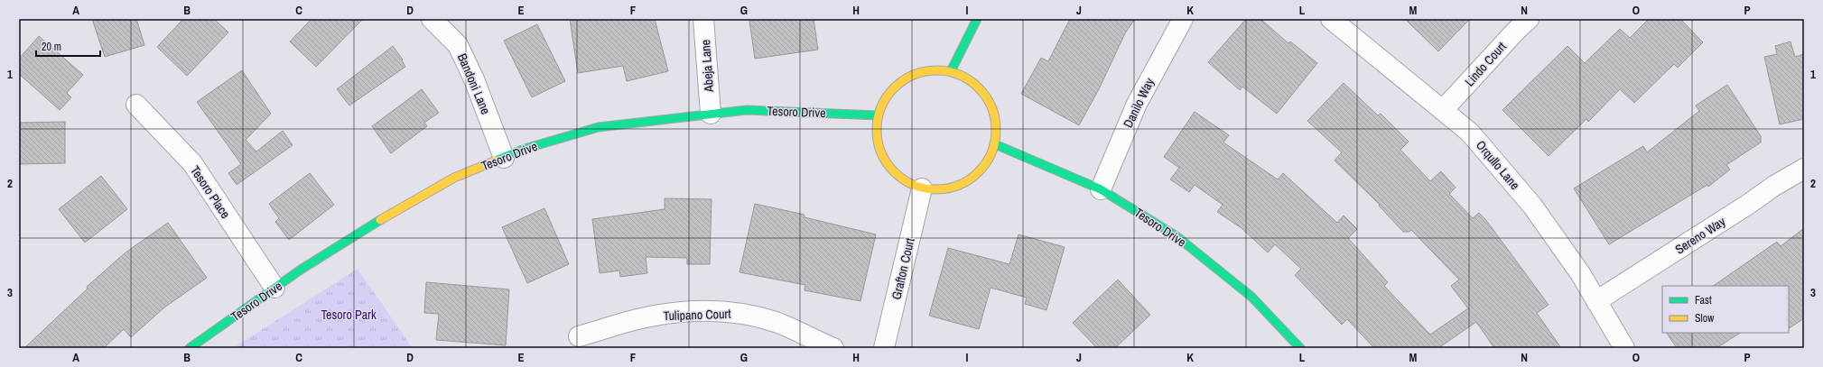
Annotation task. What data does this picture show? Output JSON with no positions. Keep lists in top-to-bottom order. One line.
{"streets":{"street":["Lindo Court","Abeja Lane","Bandoni Lane","Danilo Way","Tesoro Drive","Orqullo Lane","Tesoro Place","Sereno Way","Grafton Court","Tulipano Court"]},"crossings":[["Lindo Court","Orqullo Lane"],["Abeja Lane","Tesoro Drive"],["Bandoni Lane","Tesoro Drive"],["Danilo Way","Tesoro Drive"],["Tesoro Drive","Tesoro Place"],["Tesoro Drive","Grafton Court"],["Orqullo Lane","Sereno Way"]],"parks":["Tesoro Park"],"legend":["Fast","Slow"],"scale_bar":"20 m","grid":{"columns":["A","B","C","D","E","F","G","H","I","J","K","L","M","N","O","P"],"rows":["1","2","3"]}}
